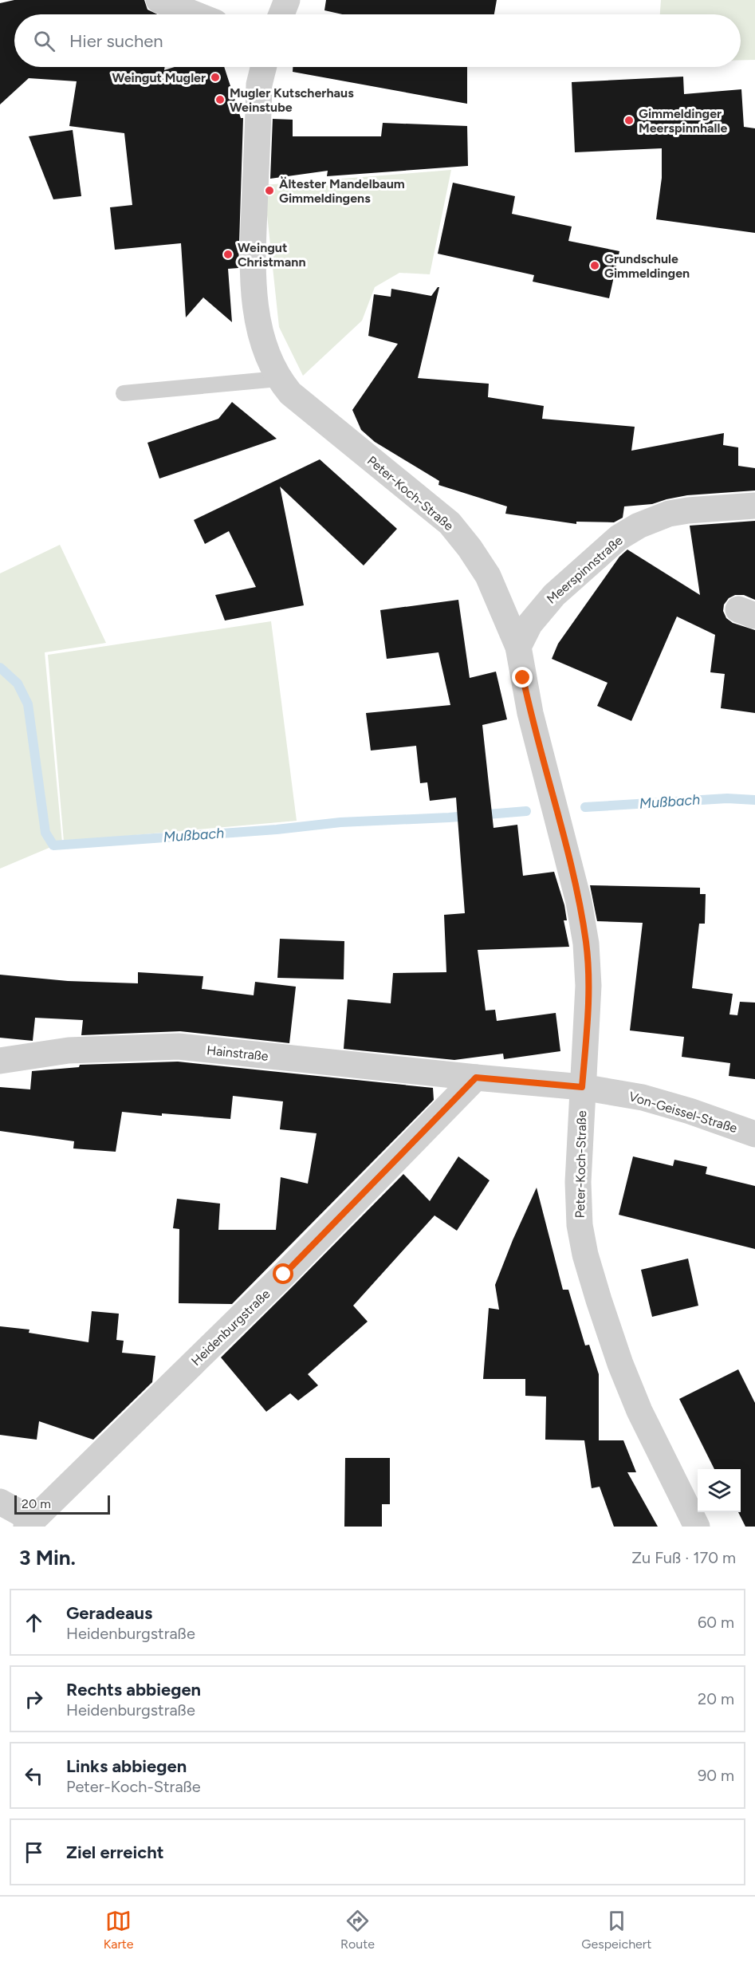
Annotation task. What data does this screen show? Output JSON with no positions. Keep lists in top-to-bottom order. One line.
{"streets":{"street":["Peter-Koch-Straße","Meerspinnstraße","Hainstraße","Von-Geissel-Straße","Heidenburgstraße"]},"crossings":[["Peter-Koch-Straße","Meerspinnstraße"],["Peter-Koch-Straße","Von-Geissel-Straße"],["Hainstraße","Heidenburgstraße"]],"water":["Mußbach"],"places":["Weingut Mugler","Mugler Kutscherhaus Weinstube","Gimmeldinger Meerspinnhalle","Ältester Mandelbaum Gimmeldingens","Weingut Christmann","Grundschule Gimmeldingen"],"scale_bar":"20 m","page":{"search":"Hier suchen","scale":"20 m","heading":["3 Min.","Zu Fuß · 170 m"],"list":[["Geradeaus","Heidenburgstraße","60 m"],["Rechts abbiegen","Heidenburgstraße","20 m"],["Links abbiegen","Peter-Koch-Straße","90 m"],"Ziel erreicht"],"nav":["Karte","Route","Gespeichert"]}}
